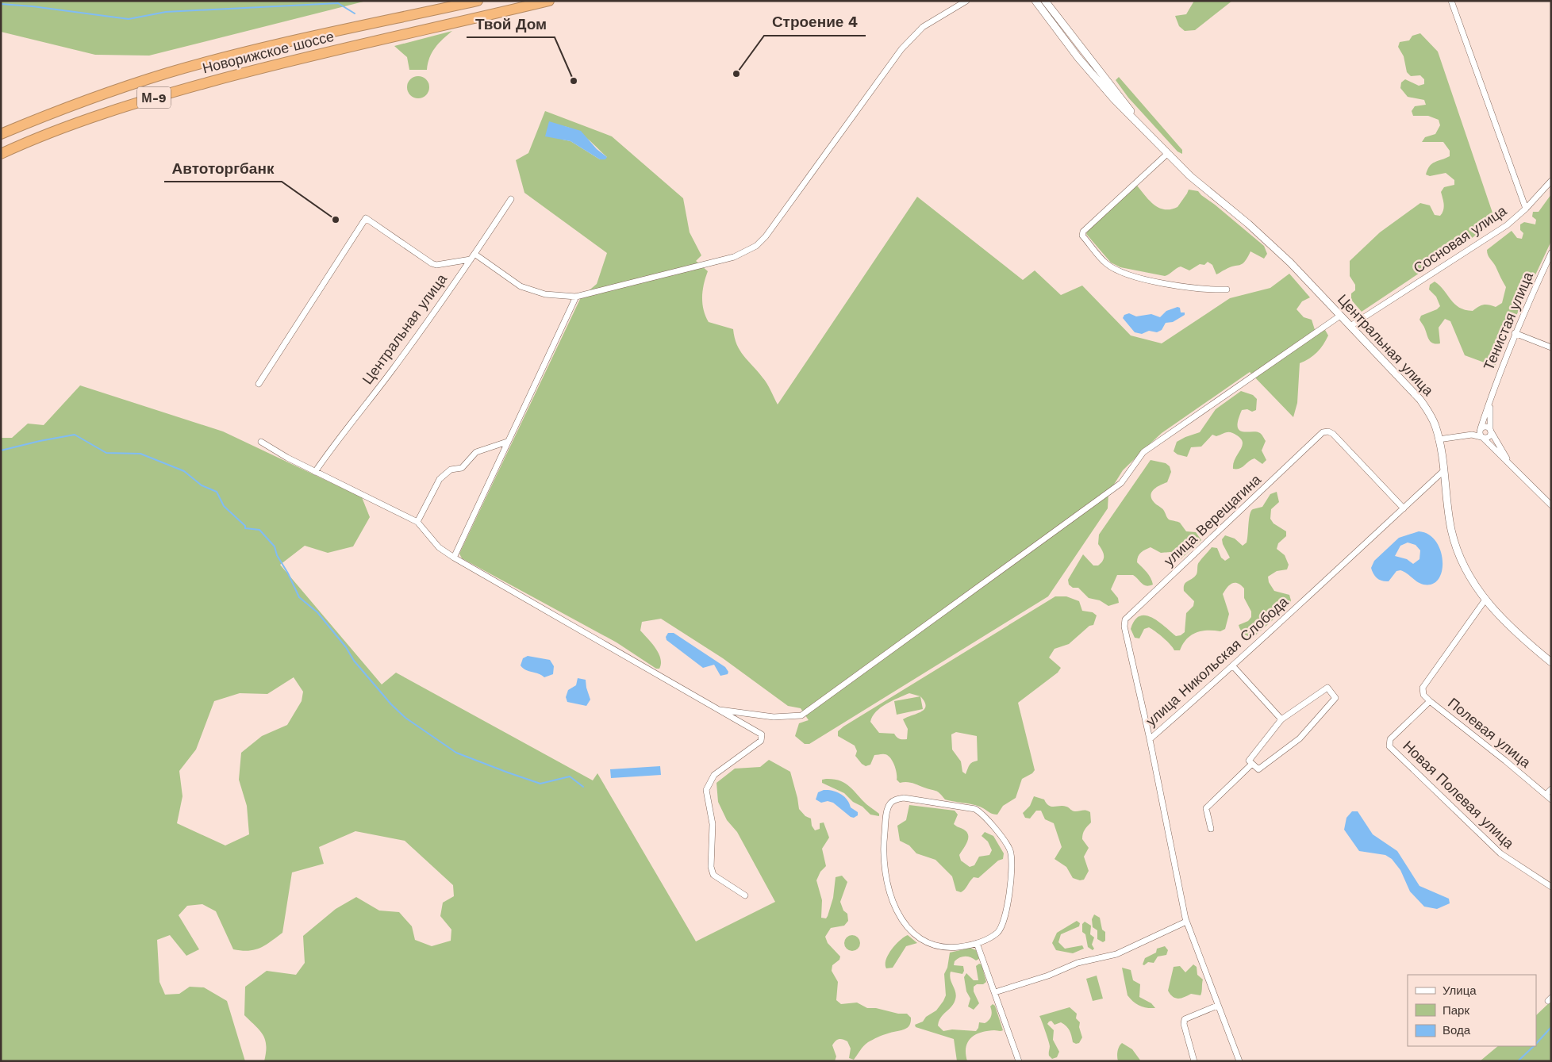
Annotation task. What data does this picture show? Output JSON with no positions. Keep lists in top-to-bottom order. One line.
{"streets":{"highway":["Новорижское шоссе","М-9"],"street":["Сосновая улица","Тенистая улица","Центральная улица","улица Верещагина","улица Никольская Слобода","Полевая улица","Новая Полевая улица"]},"crossings":[["Сосновая улица","Центральная улица"],["Центральная улица","улица Никольская Слобода"],["улица Верещагина","улица Никольская Слобода"],["Полевая улица","Новая Полевая улица"]],"places":["Строение 4","Твой Дом","Автоторгбанк"],"legend":["Улица","Парк","Вода"]}
